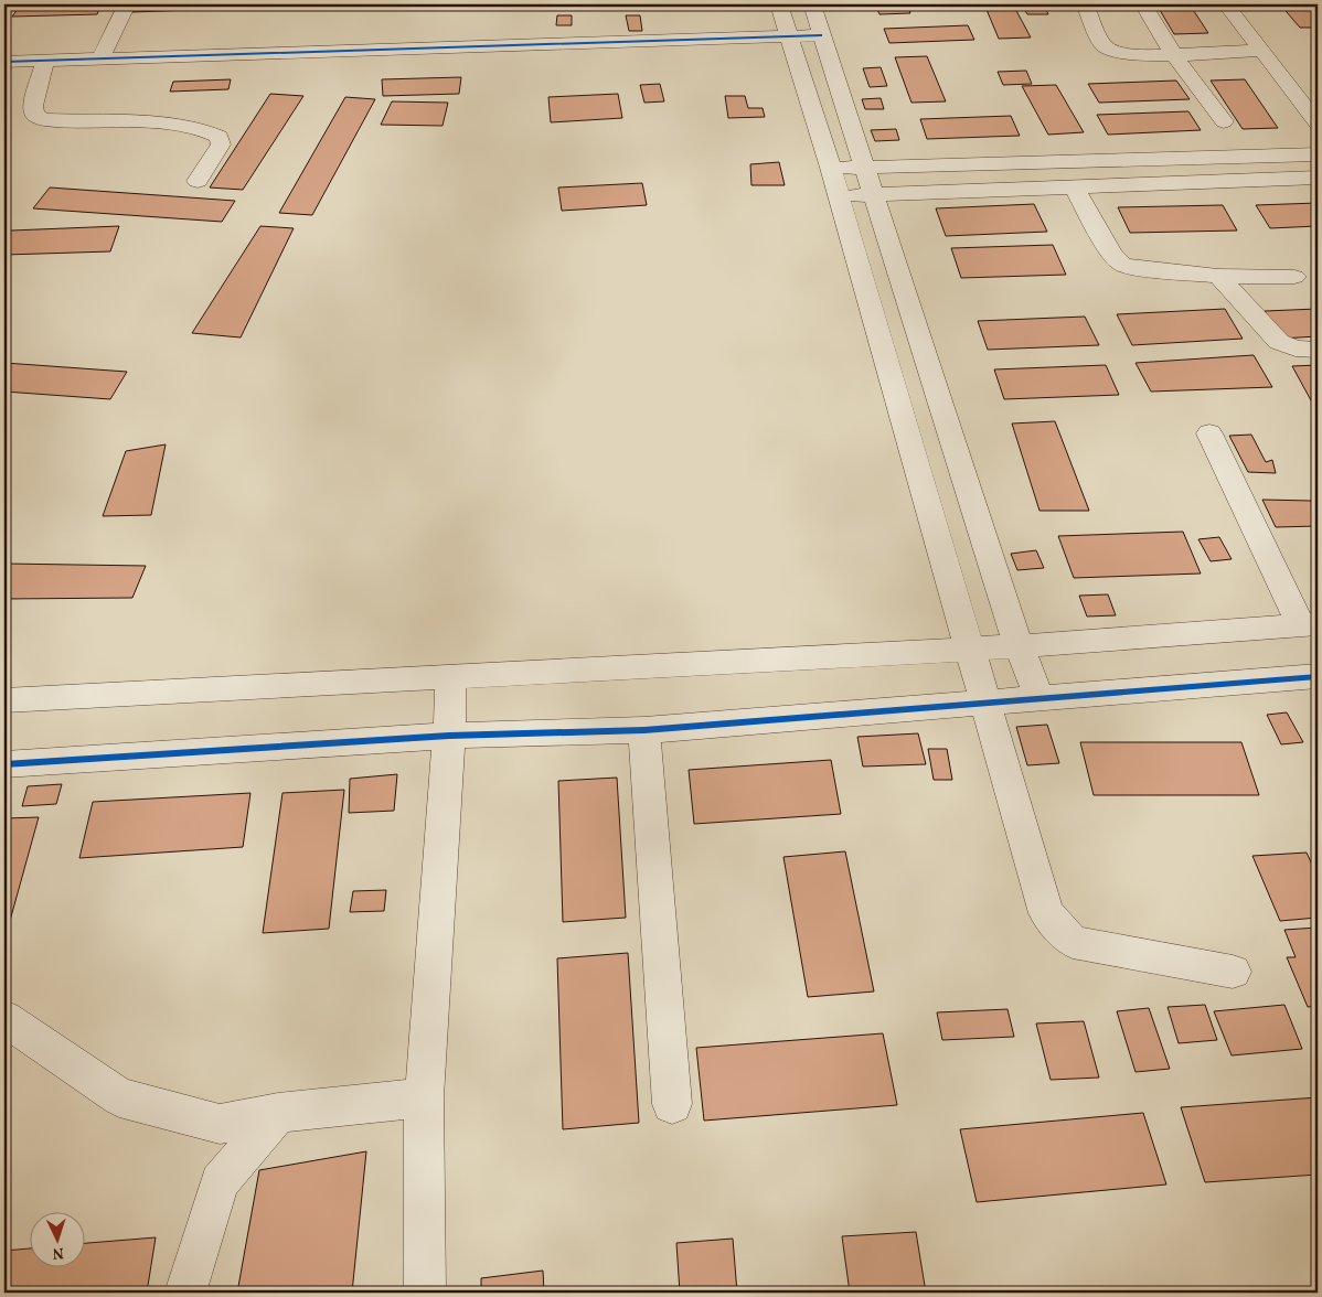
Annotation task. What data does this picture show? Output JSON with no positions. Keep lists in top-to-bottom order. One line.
{"north":"bottom"}
